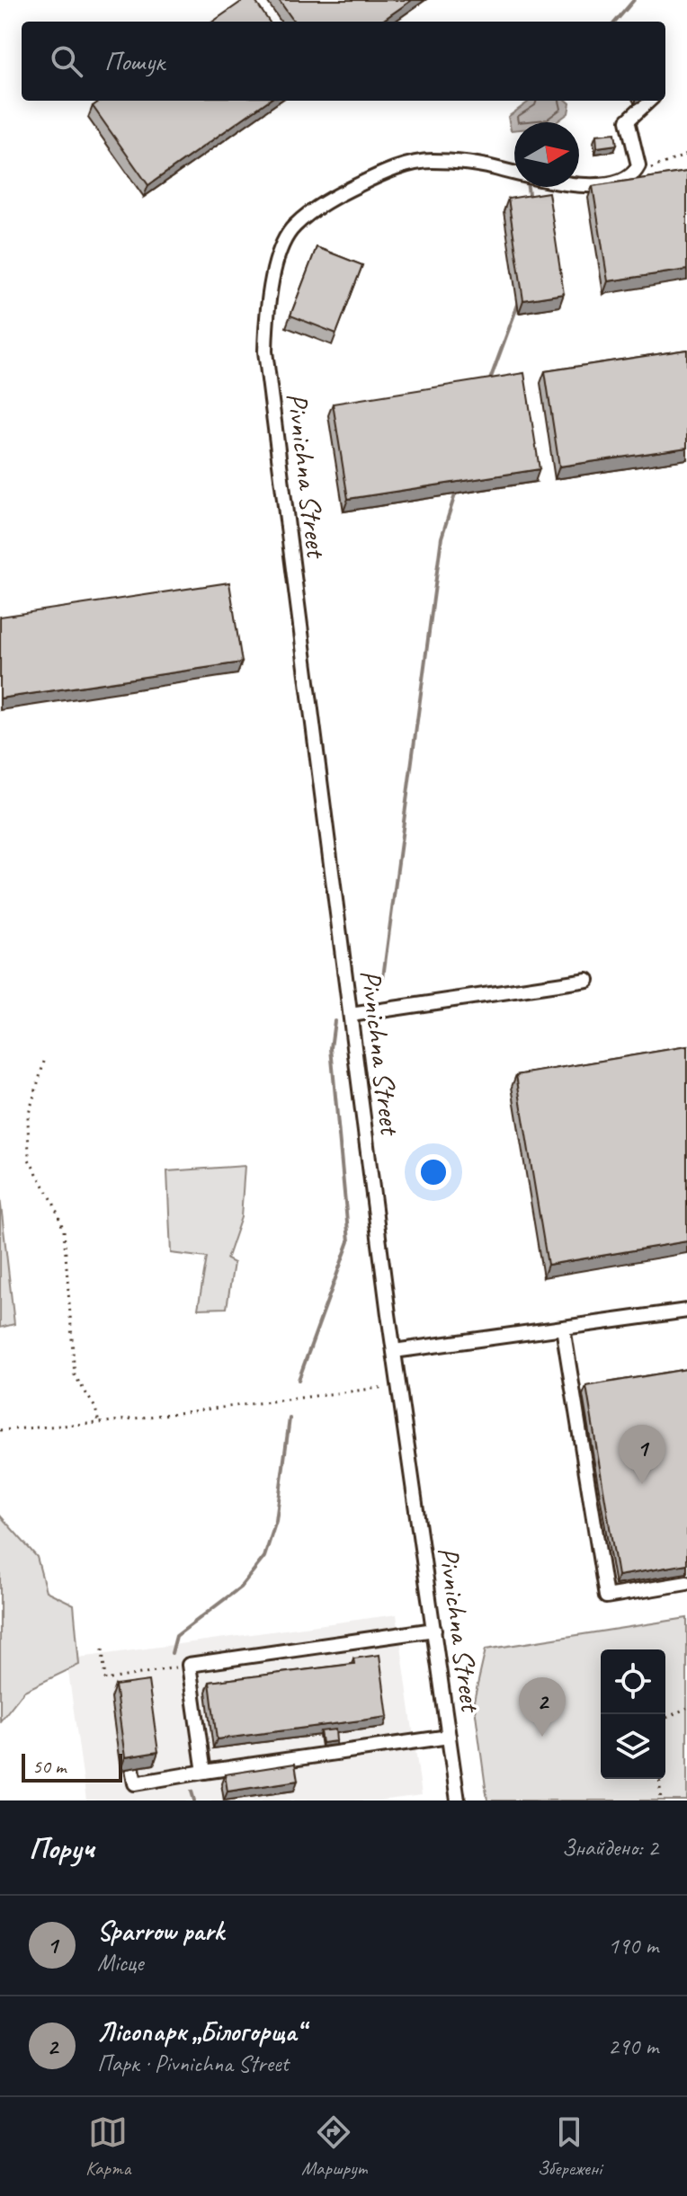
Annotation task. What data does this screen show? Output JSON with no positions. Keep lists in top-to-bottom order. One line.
{"streets":{"street":["Pivnichna Street"]},"scale_bar":"50 m","north":"right","page":{"search":"Пошук","pins":["1","2"],"scale":"50 m","heading":["Поруч","Знайдено: 2"],"list":[{"mark":"1","name":"Sparrow park","note":"Місце","value":"190 m"},{"mark":"2","name":"Лісопарк „Білогорща“","note":"Парк · Pivnichna Street","value":"290 m"}],"nav":["Карта","Маршрут","Збережені"]}}
